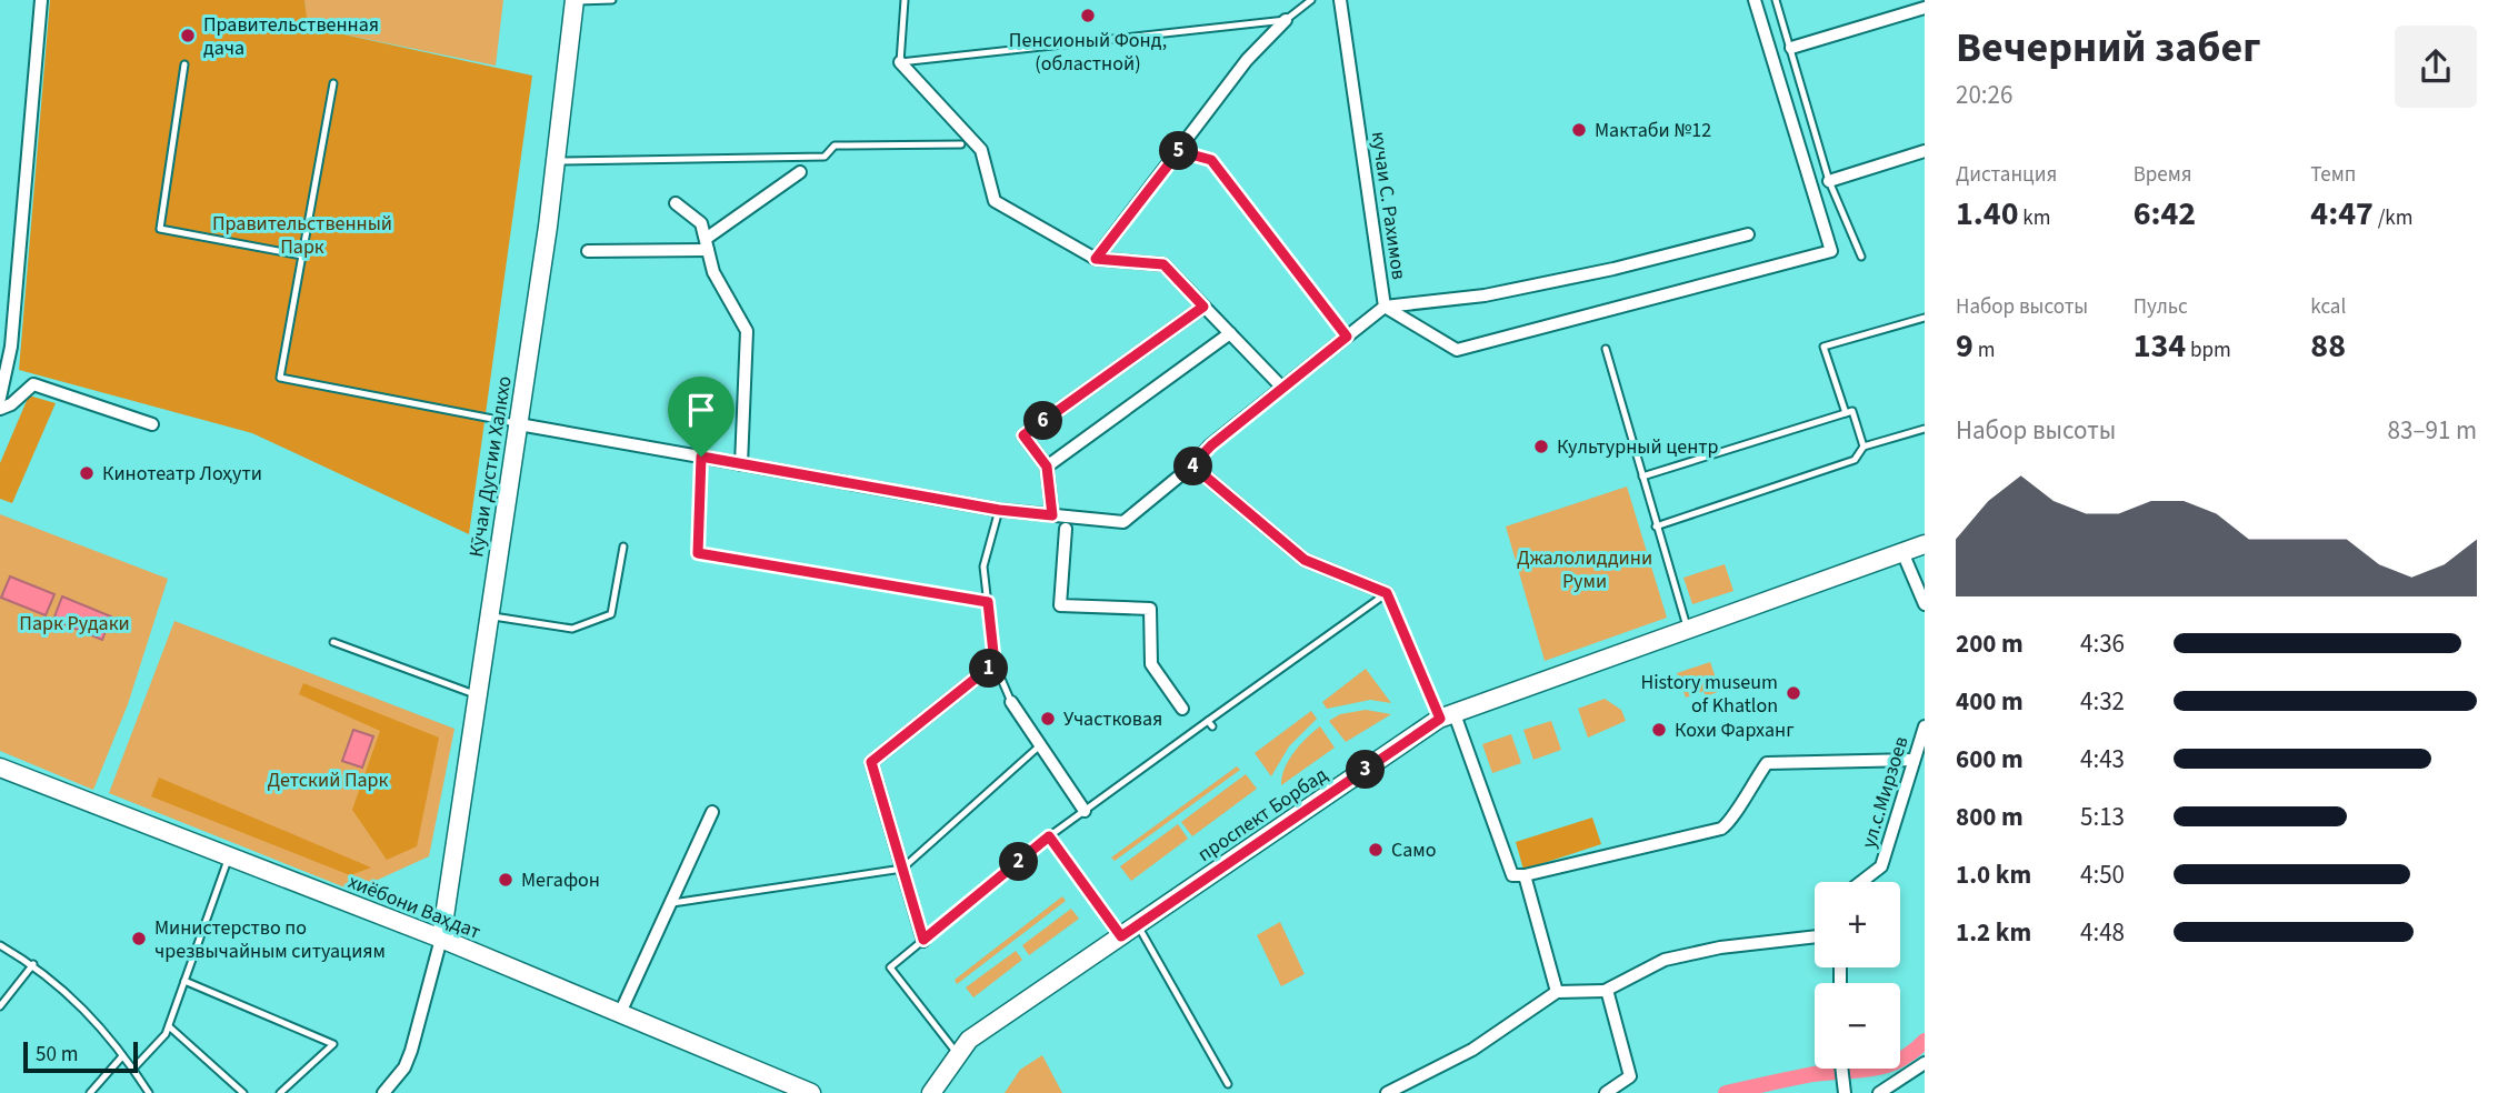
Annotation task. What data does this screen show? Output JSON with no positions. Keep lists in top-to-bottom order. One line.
{"streets":{"street":["кучаи С. Рахимов","Кӯчаи Дустии Халкхо","ул.с.Мирзоев","проспект Борбад","хиёбони Ваҳдат"]},"crossings":[["кучаи С. Рахимов","Кӯчаи Дустии Халкхо"],["Кӯчаи Дустии Халкхо","хиёбони Ваҳдат"]],"parks":["Правительственный Парк","Джалолиддини Руми","Парк Рудаки","Детский Парк"],"places":["Пенсионый Фонд, (областной)","Правительственная дача","Мактаби №12","Культурный центр","Кинотеатр Лоҳути","History museum of Khatlon","Участковая","Кохи Фарханг","Само","Мегафон","Министерство по чрезвычайным ситуациям"],"scale_bar":"50 m","page":{"heading":["Вечерний забег","20:26"],"pins":["5","6","4","1","3","2"],"stats":[["Дистанция","1.40 km"],["Время","6:42"],["Темп","4:47 /km"],["Набор высоты","9 m"],["Пульс","134 bpm"],["kcal","88"]],"chart":["Набор высоты","83–91 m"],"list":[{"name":"200 m","note":"4:36"},{"name":"400 m","note":"4:32"},{"name":"600 m","note":"4:43"},{"name":"800 m","note":"5:13"},{"name":"1.0 km","note":"4:50"},{"name":"1.2 km","note":"4:48"}],"map_buttons":["+","−"],"scale":"50 m"}}
